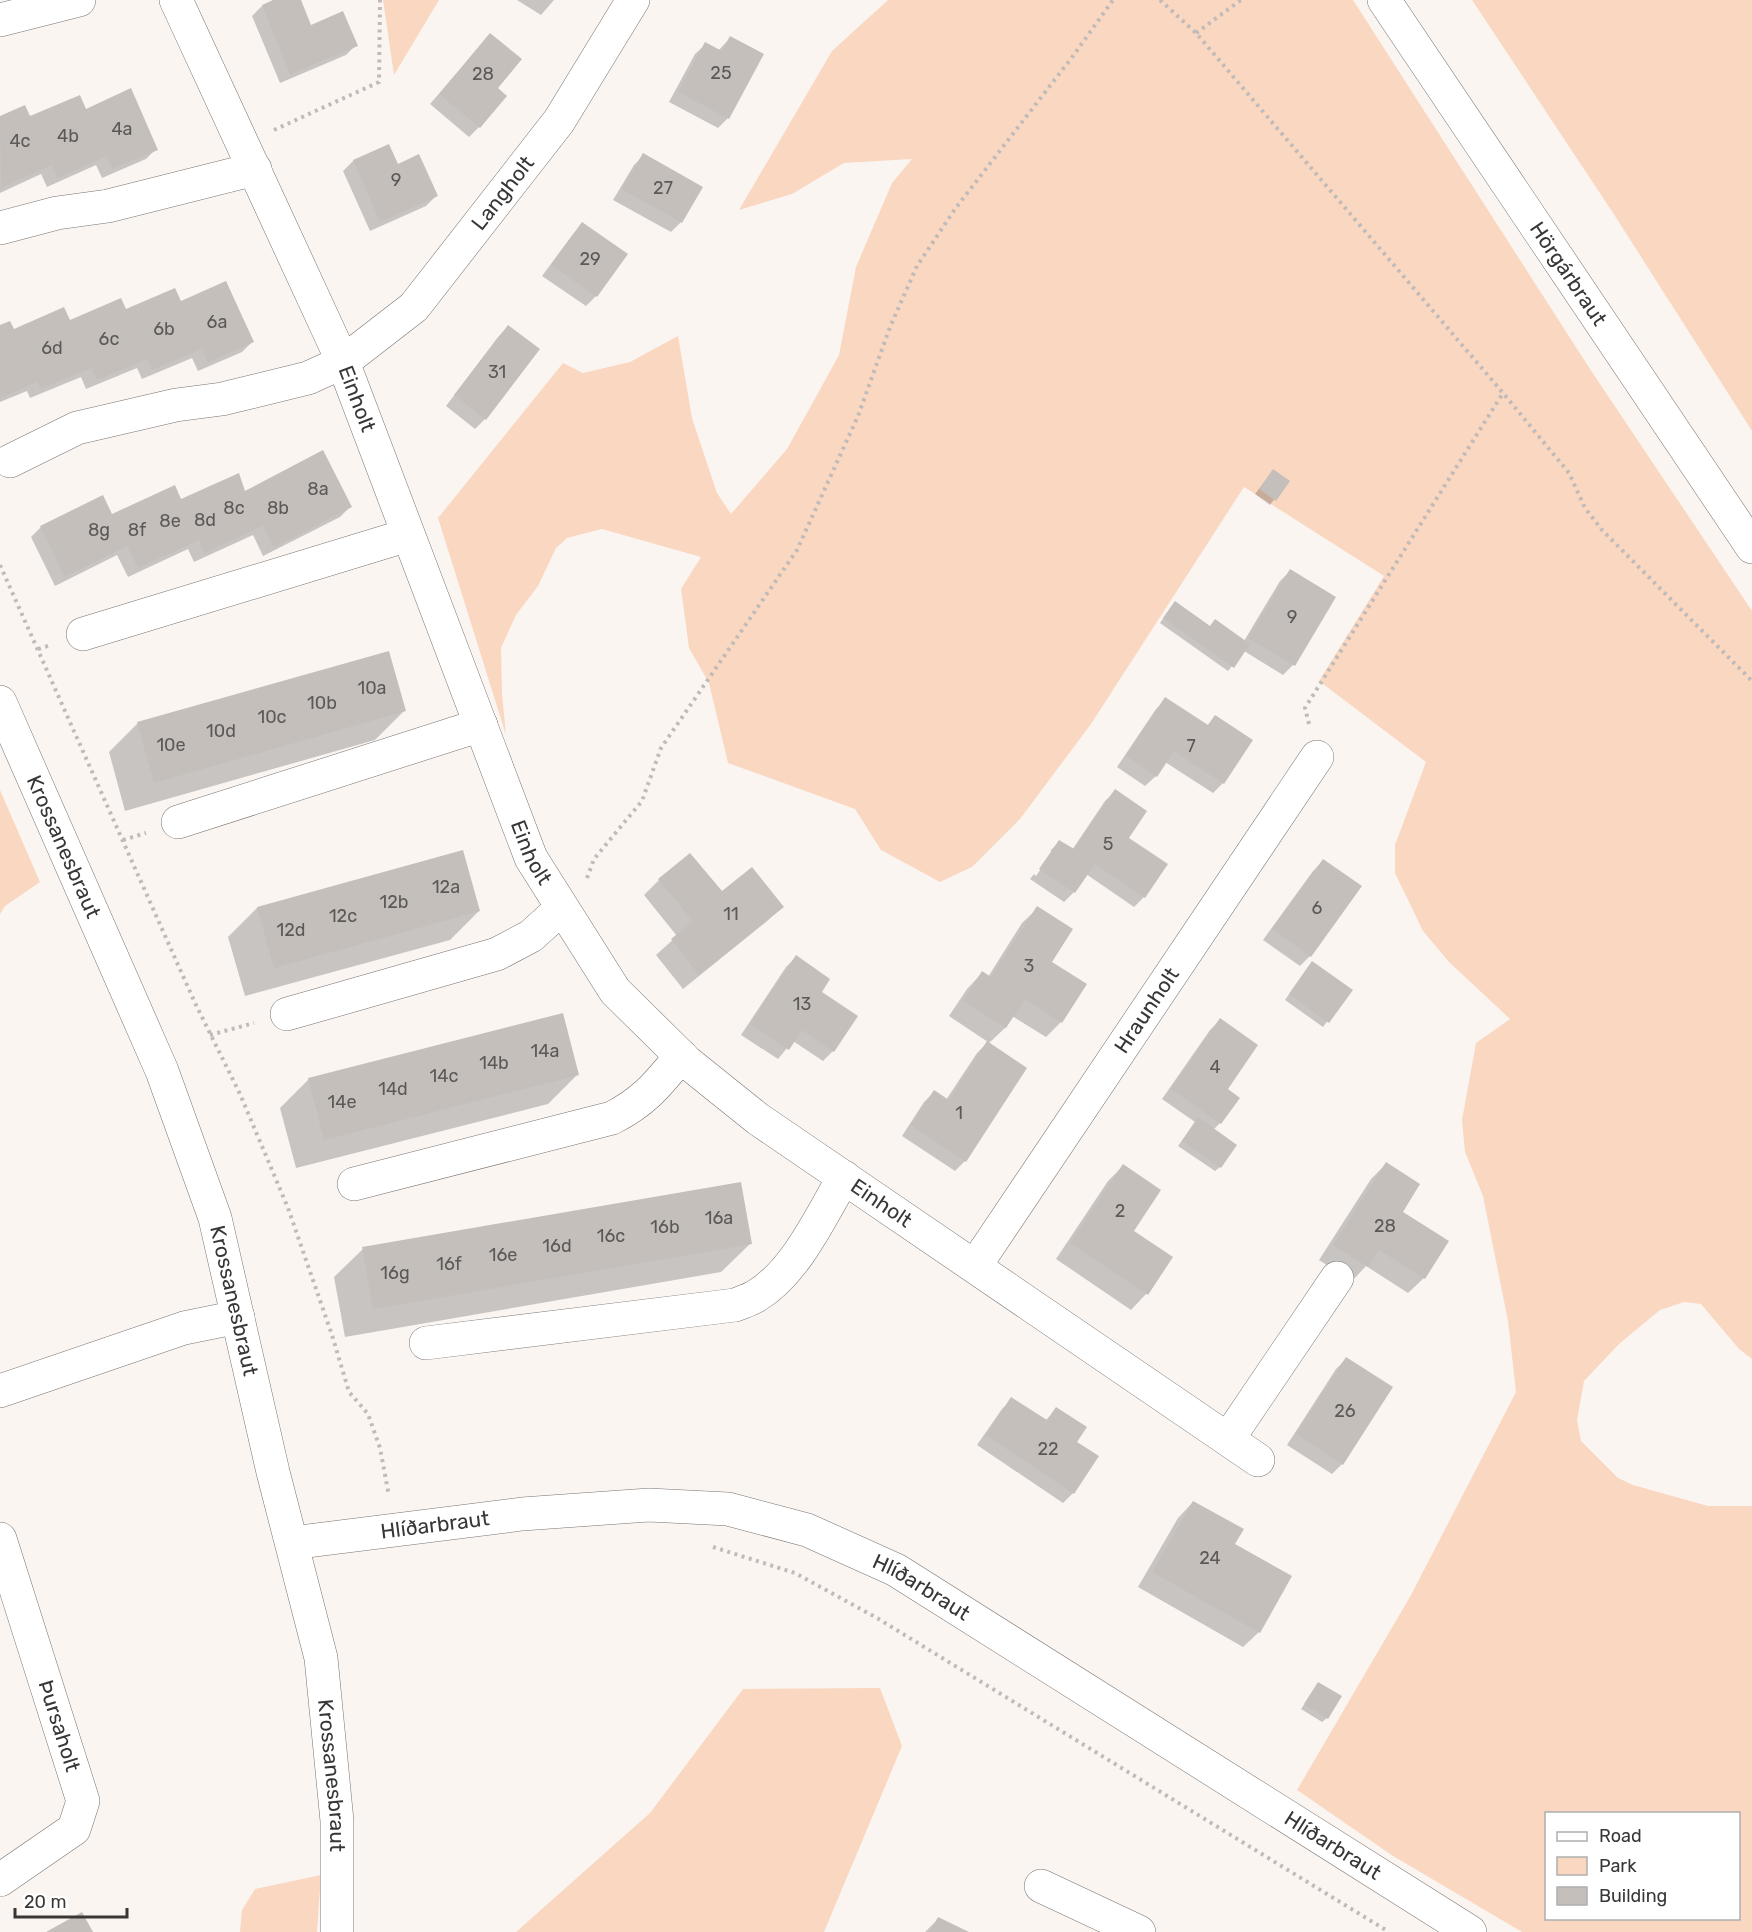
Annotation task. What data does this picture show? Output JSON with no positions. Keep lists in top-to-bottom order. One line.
{"streets":{"main road":["Langholt","Hörgárbraut","Einholt","Krossanesbraut","Hraunholt","Hlíðarbraut","Þursaholt"]},"crossings":[["Langholt","Einholt"],["Einholt","Hraunholt"],["Krossanesbraut","Hlíðarbraut"]],"house_numbers":["25","28","4a","4b","4c","9","27","29","6a","6b","6c","6d","31","8a","8c","8b","8d","8e","8g","8f","9","10a","10b","10c","10d","10e","7","5","12a","12b","6","11","12c","12d","3","13","14a","14b","4","14c","14d","14e","1","2","16a","28","16b","16c","16d","16e","16f","16g","26","22","24"],"legend":["Road","Park","Building"],"scale_bar":"20 m"}
